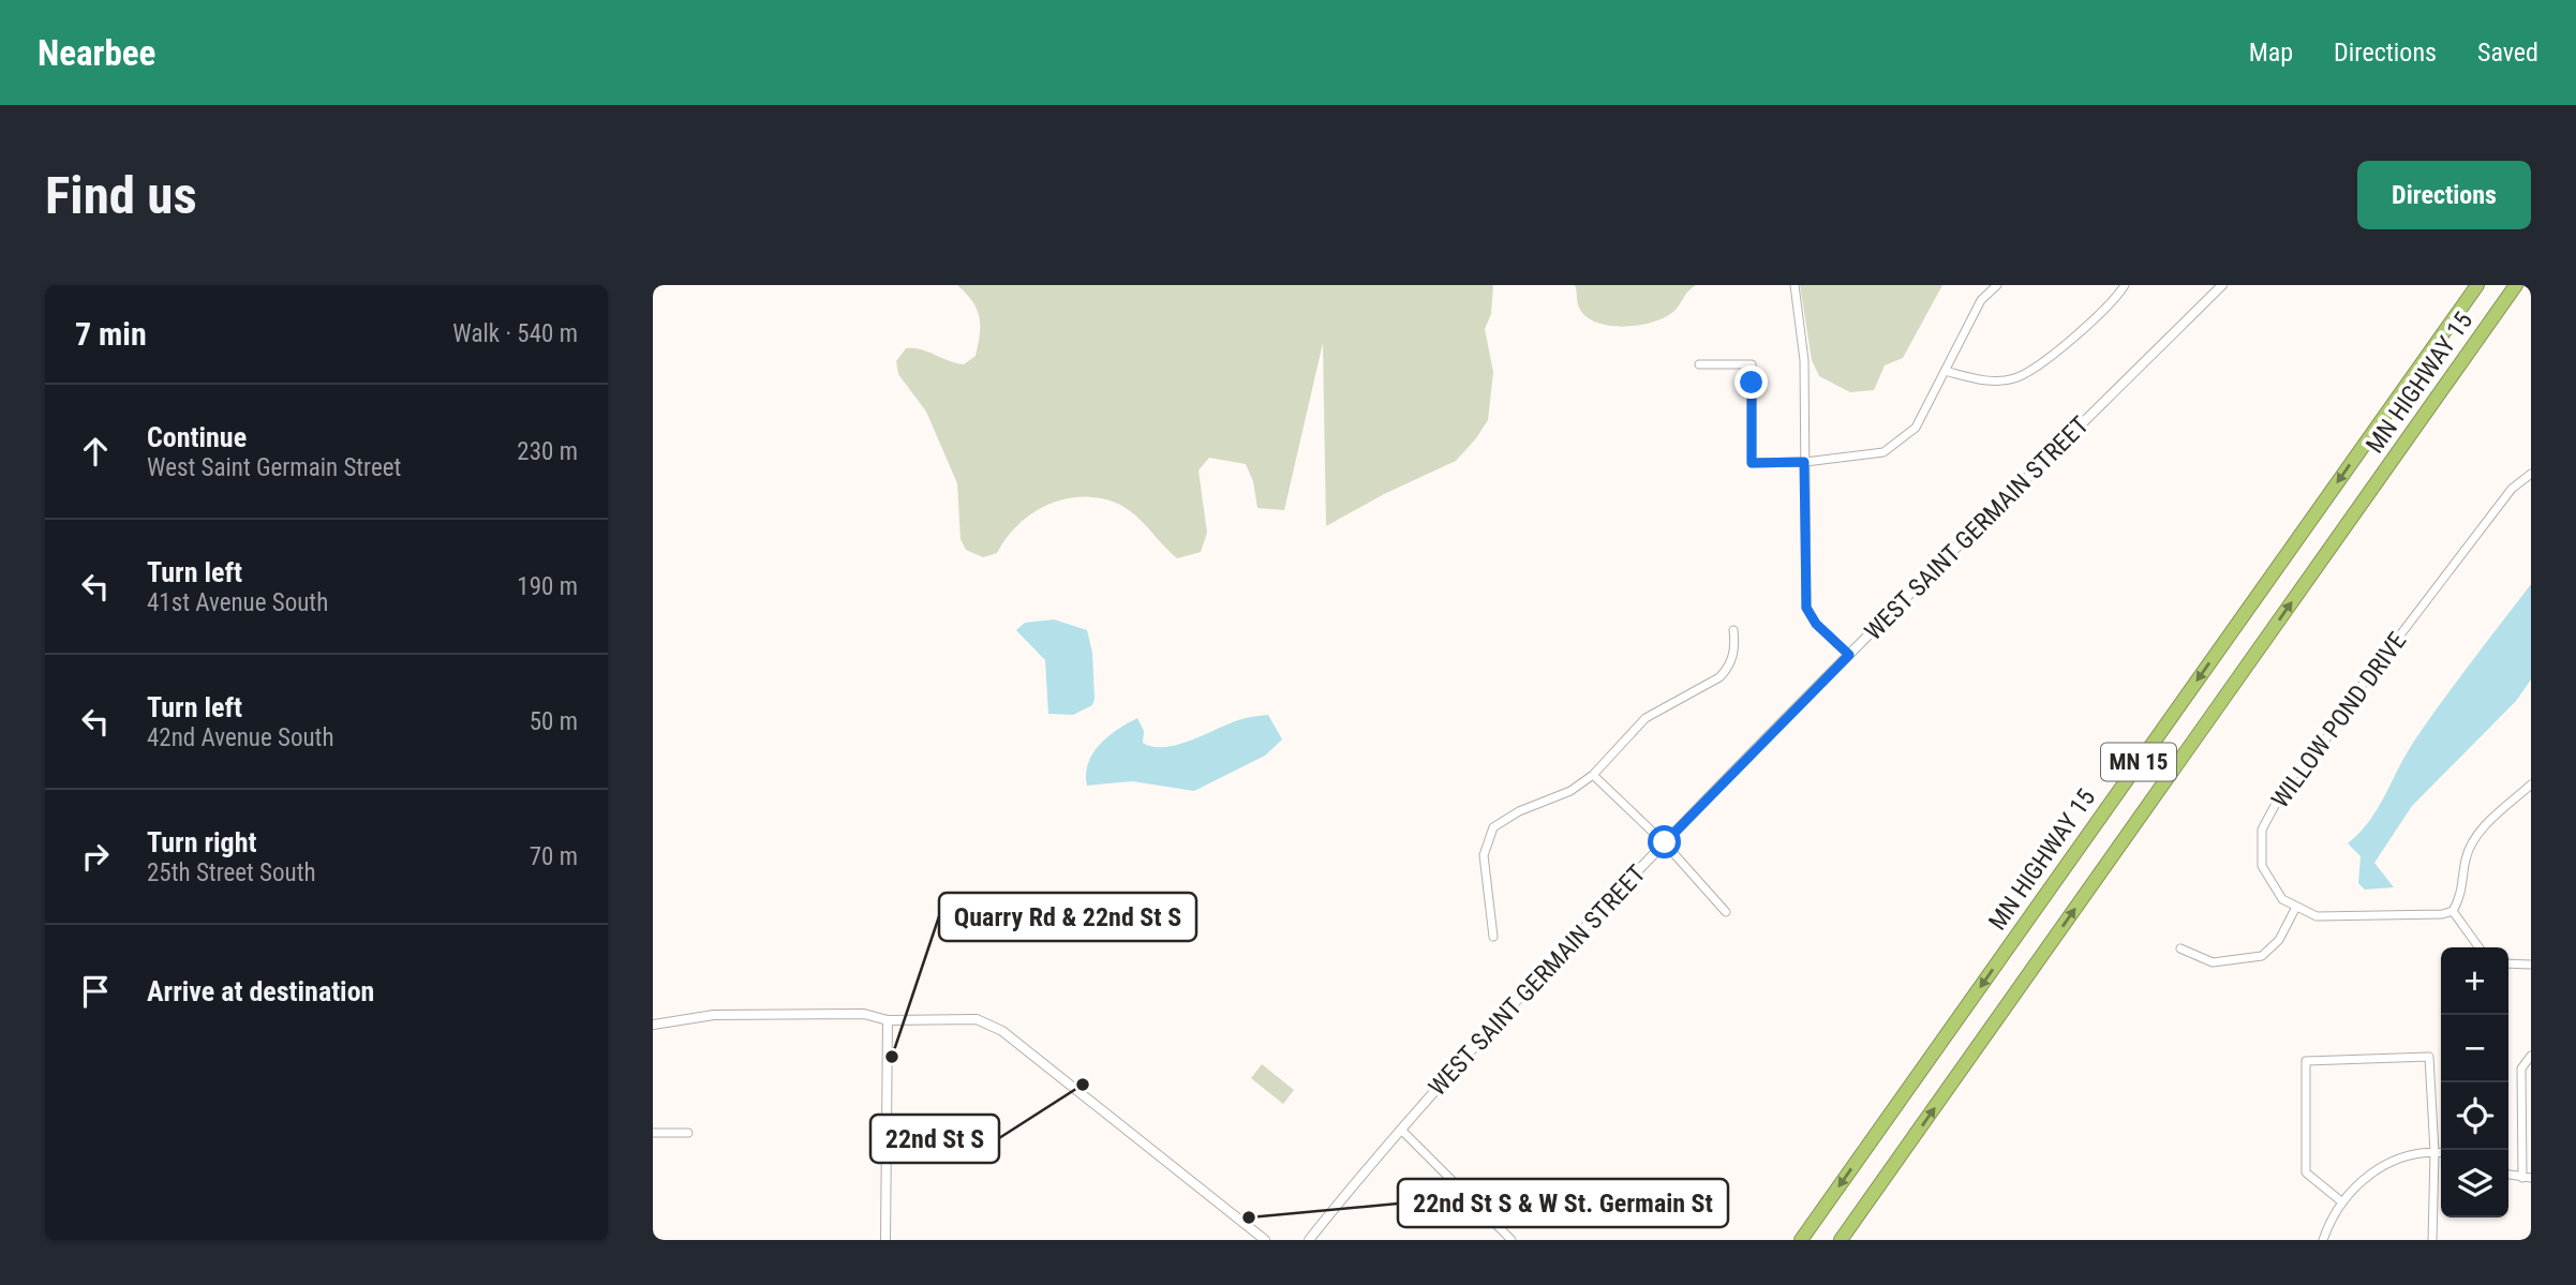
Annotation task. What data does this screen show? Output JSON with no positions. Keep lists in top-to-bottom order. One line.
{"streets":{"highway":["MN HIGHWAY 15","MN 15"],"street":["WEST SAINT GERMAIN STREET","WILLOW POND DRIVE"]},"places":["Quarry Rd & 22nd St S","22nd St S","22nd St S & W St. Germain St"],"page":{"header":"Nearbee","nav":["Map","Directions","Saved"],"buttons":"Directions","title":"Find us","heading":["7 min","Walk · 540 m"],"list":[["Continue","West Saint Germain Street","230 m"],["Turn left","41st Avenue South","190 m"],["Turn left","42nd Avenue South","50 m"],["Turn right","25th Street South","70 m"],"Arrive at destination"],"map_buttons":["+","−"]}}
